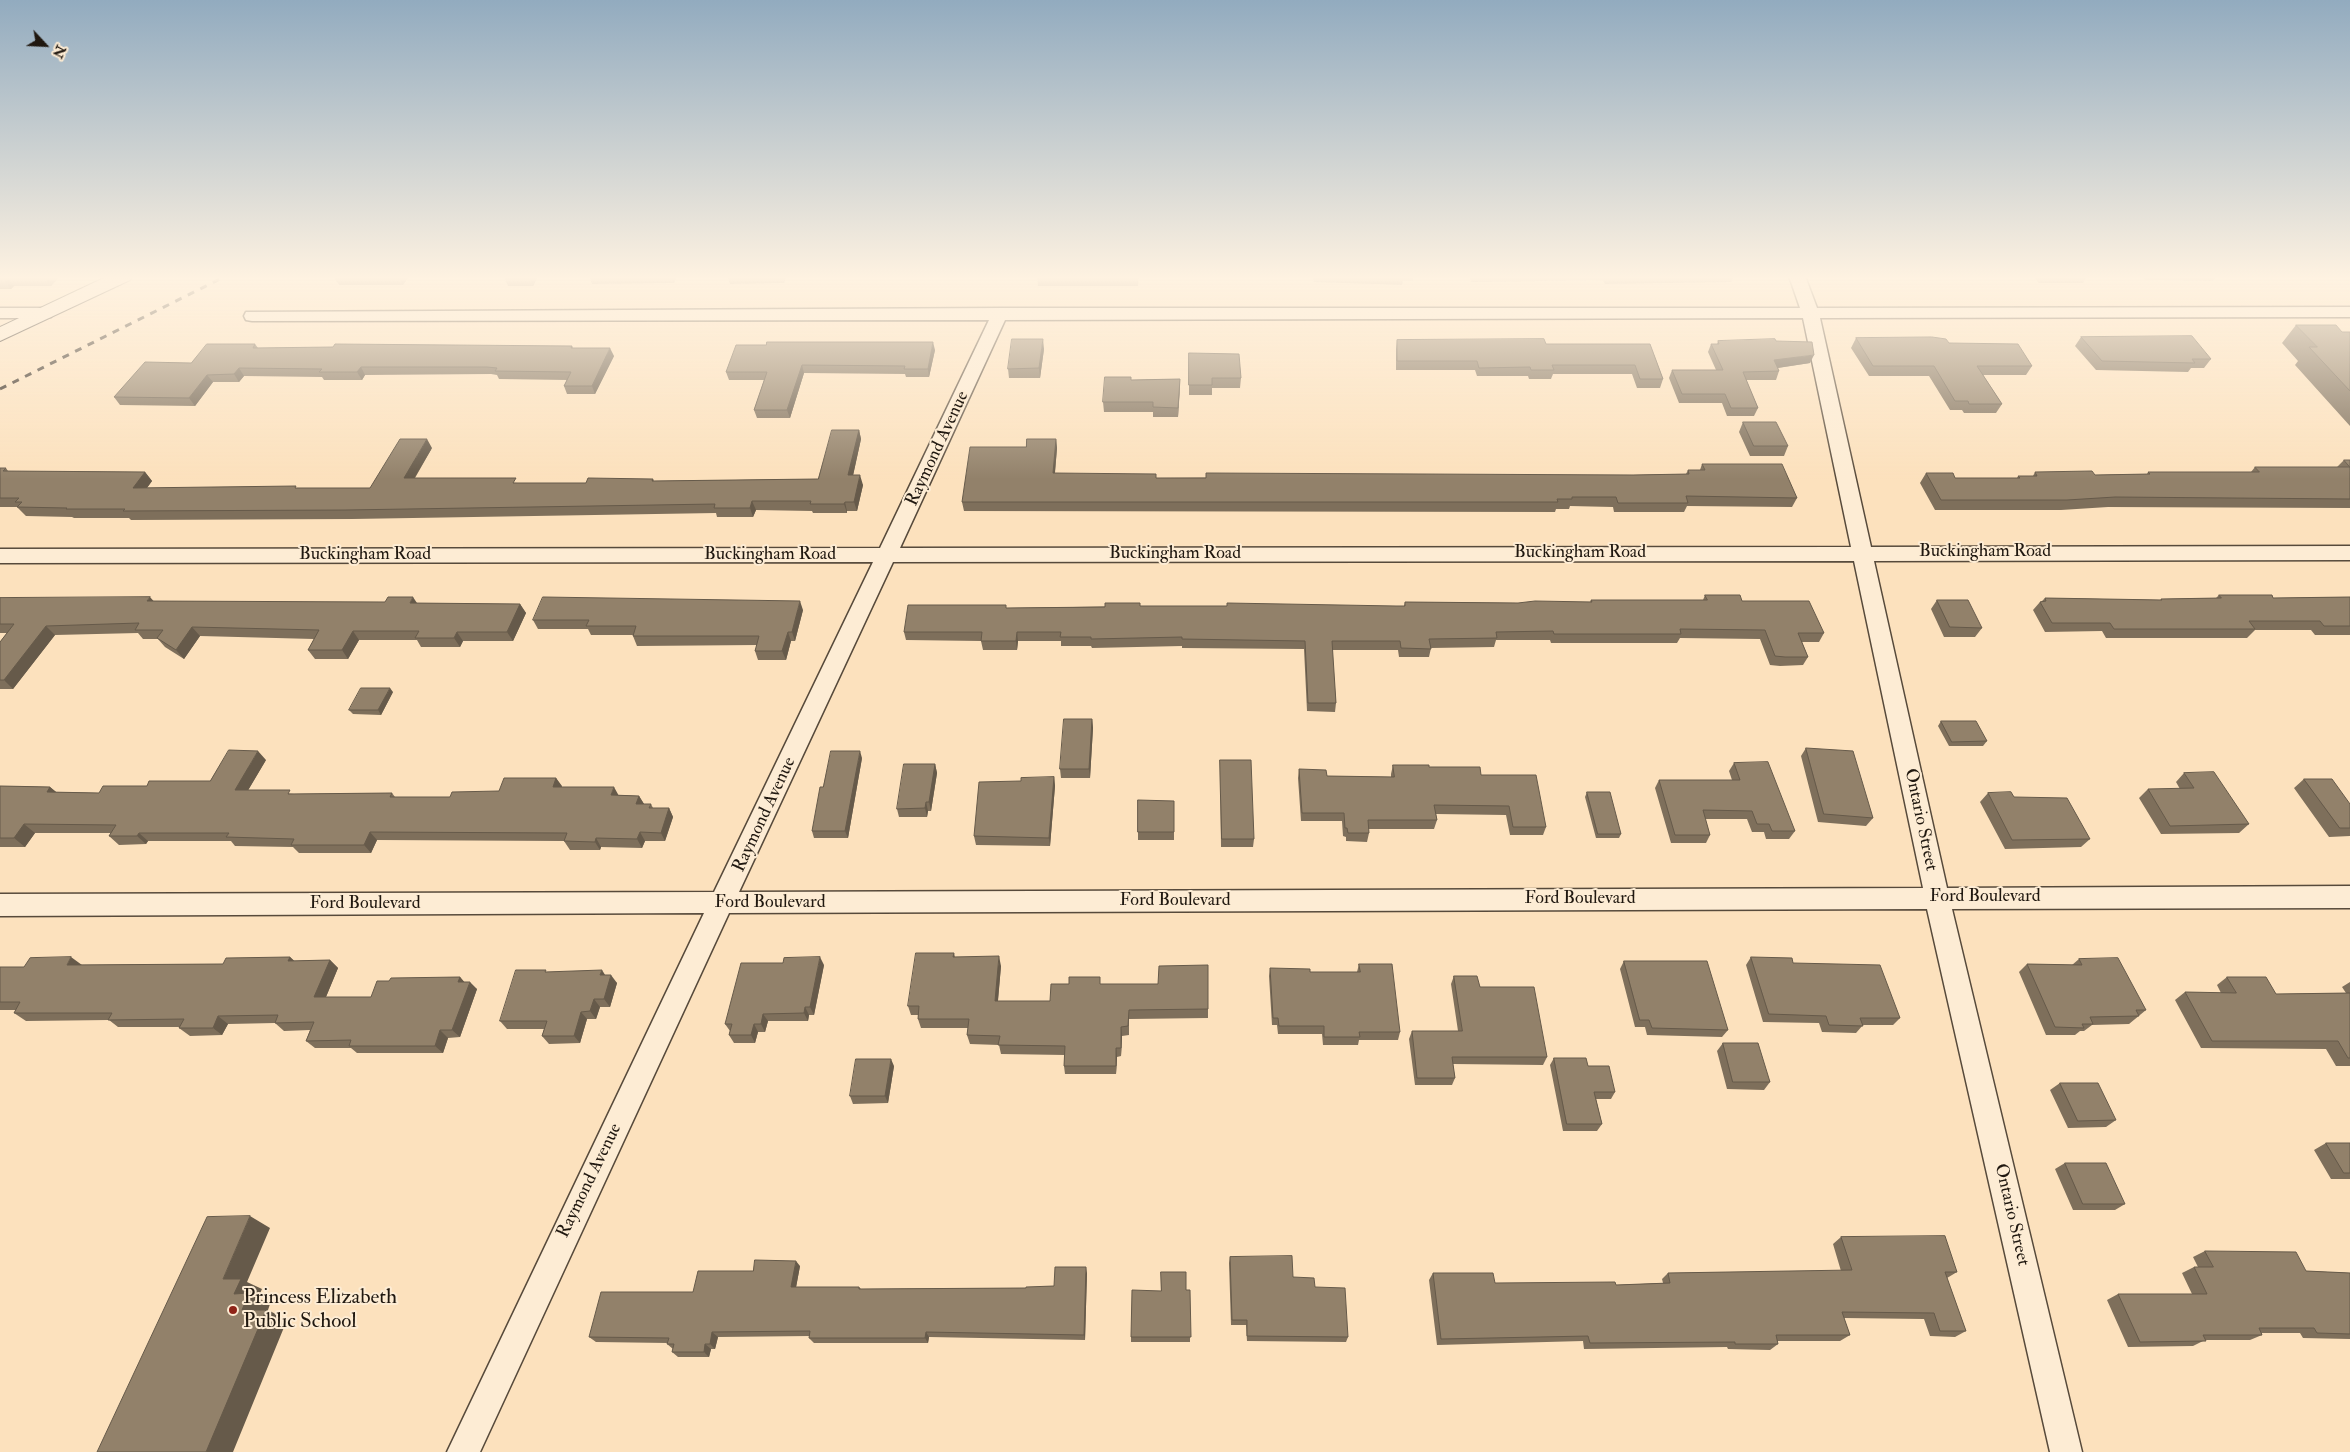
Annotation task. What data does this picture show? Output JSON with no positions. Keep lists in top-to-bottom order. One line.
{"streets":{"street":["Raymond Avenue","Buckingham Road","Ontario Street","Ford Boulevard"]},"crossings":[["Raymond Avenue","Buckingham Road"],["Raymond Avenue","Ford Boulevard"],["Buckingham Road","Ontario Street"],["Ontario Street","Ford Boulevard"]],"places":["Princess Elizabeth Public School"],"north":"bottom right"}
